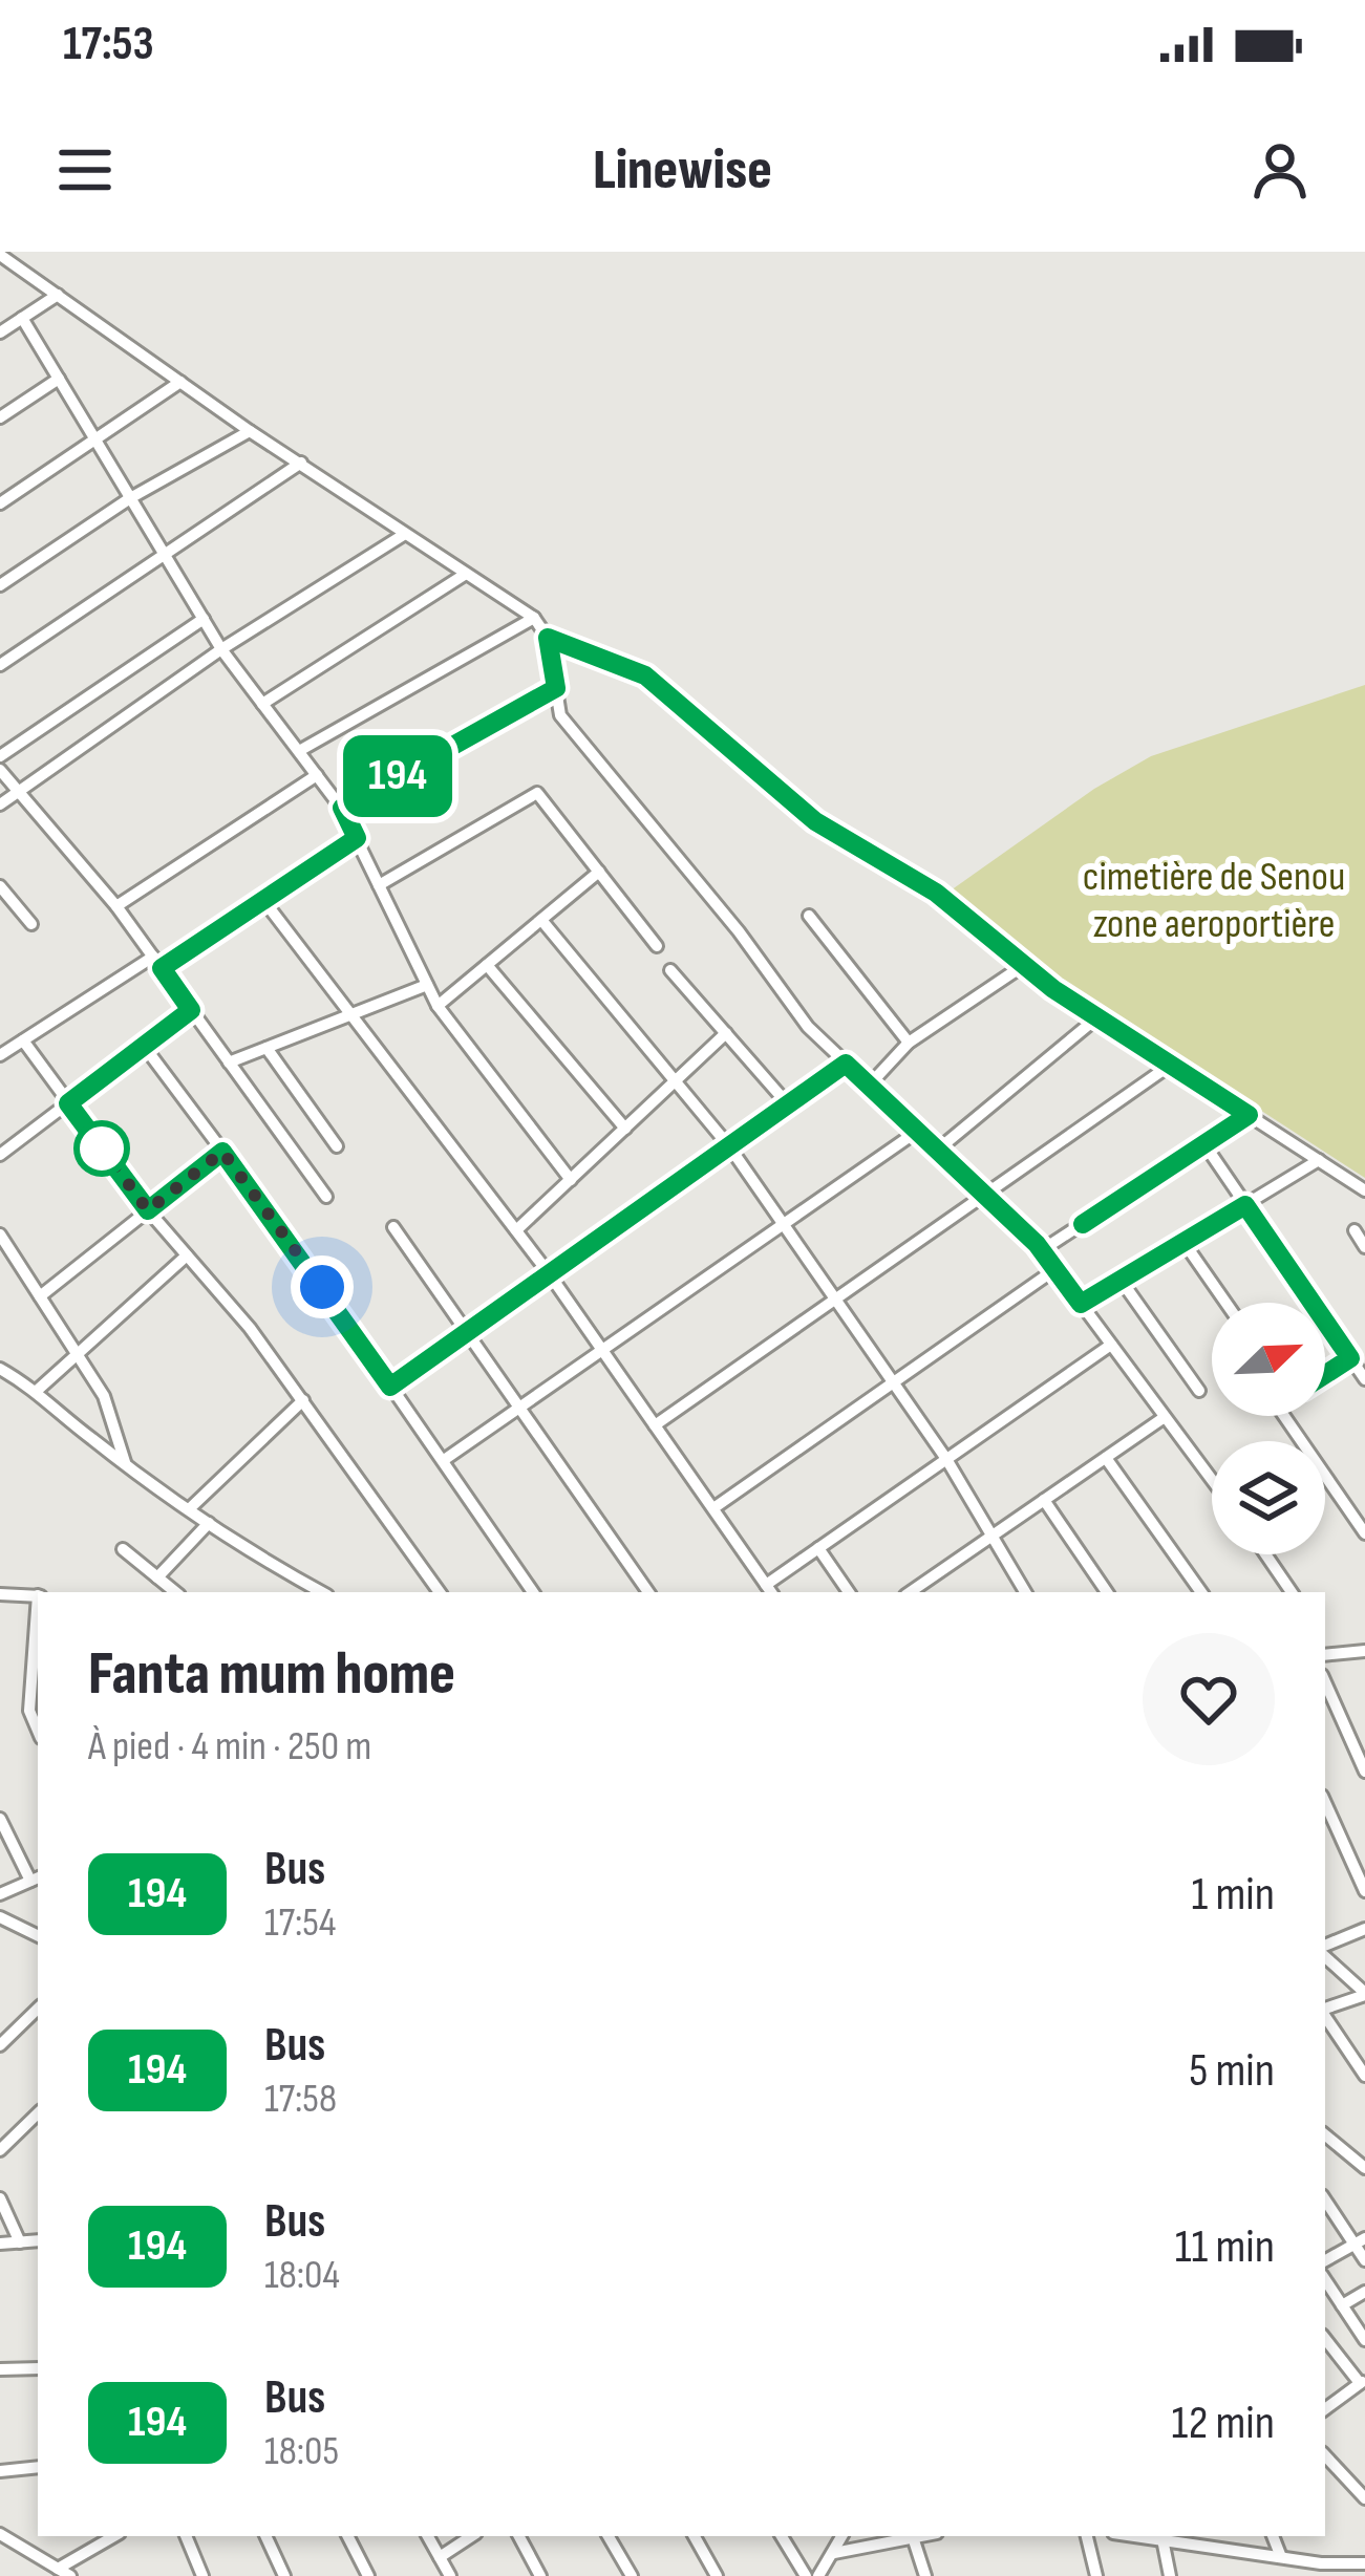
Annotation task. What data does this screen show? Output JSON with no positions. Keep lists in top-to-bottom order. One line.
{"parks":["cimetière de Senou zone aeroportière"],"lines":["bus line 194"],"north":"top right","page":{"status":"17:53","header":"Linewise","on_map":"194","heading":["Fanta mum home","À pied · 4 min · 250 m"],"list":[{"mark":"194","name":"Bus","note":"17:54","value":"1 min"},{"mark":"194","name":"Bus","note":"17:58","value":"5 min"},{"mark":"194","name":"Bus","note":"18:04","value":"11 min"},{"mark":"194","name":"Bus","note":"18:05","value":"12 min"}]}}
